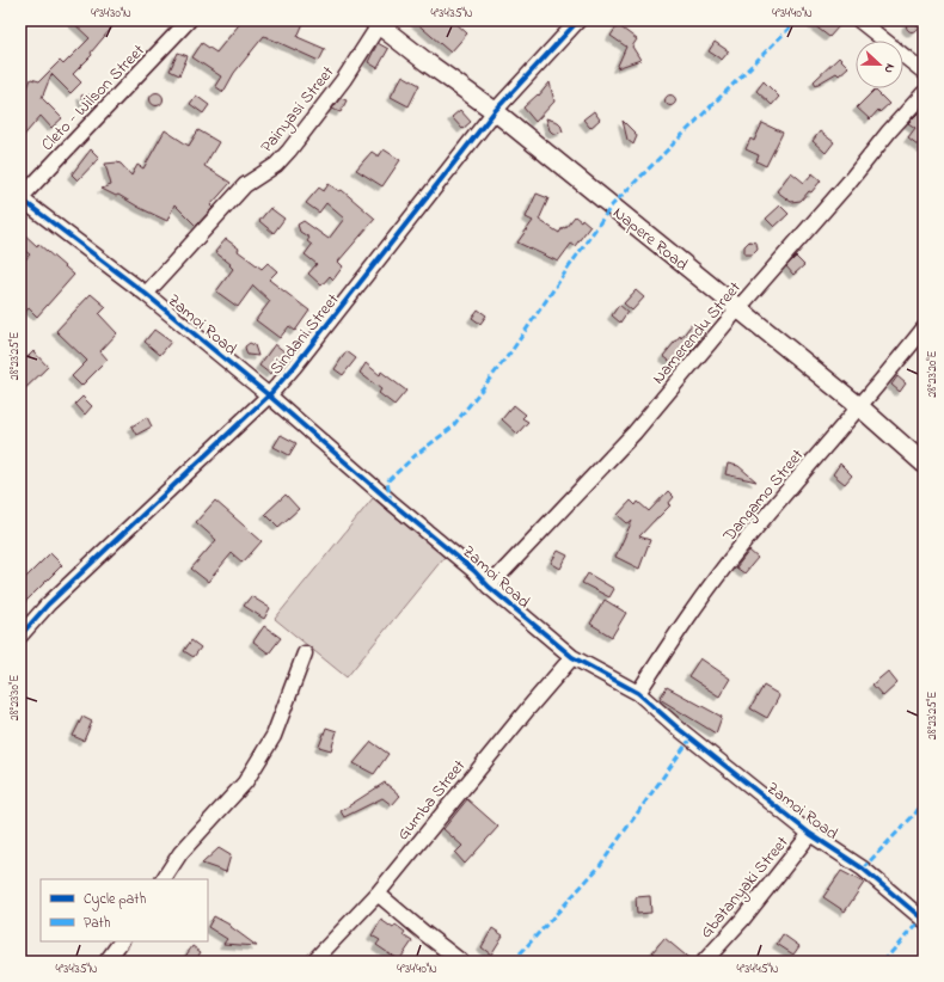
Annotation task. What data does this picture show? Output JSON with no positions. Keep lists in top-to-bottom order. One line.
{"streets":{"street":["Cleto - Wilson Street","Painyasi Street","Napere Road","Zamoi Road","Namerendu Street","Sindani Street","Dangamo Street","Gumba Street","Gbatanyaki Street"]},"crossings":[["Cleto - Wilson Street","Zamoi Road"],["Painyasi Street","Napere Road"],["Painyasi Street","Zamoi Road"],["Napere Road","Namerendu Street"],["Napere Road","Sindani Street"],["Napere Road","Dangamo Street"],["Zamoi Road","Namerendu Street"],["Zamoi Road","Sindani Street"],["Zamoi Road","Dangamo Street"],["Zamoi Road","Gumba Street"],["Zamoi Road","Gbatanyaki Street"]],"legend":["Cycle path","Path"],"north":"right","coordinates":["4°34'30\"N","4°34'35\"N","4°34'40\"N","28°23'25\"E","28°23'20\"E","28°23'30\"E","4°34'45\"N"]}
